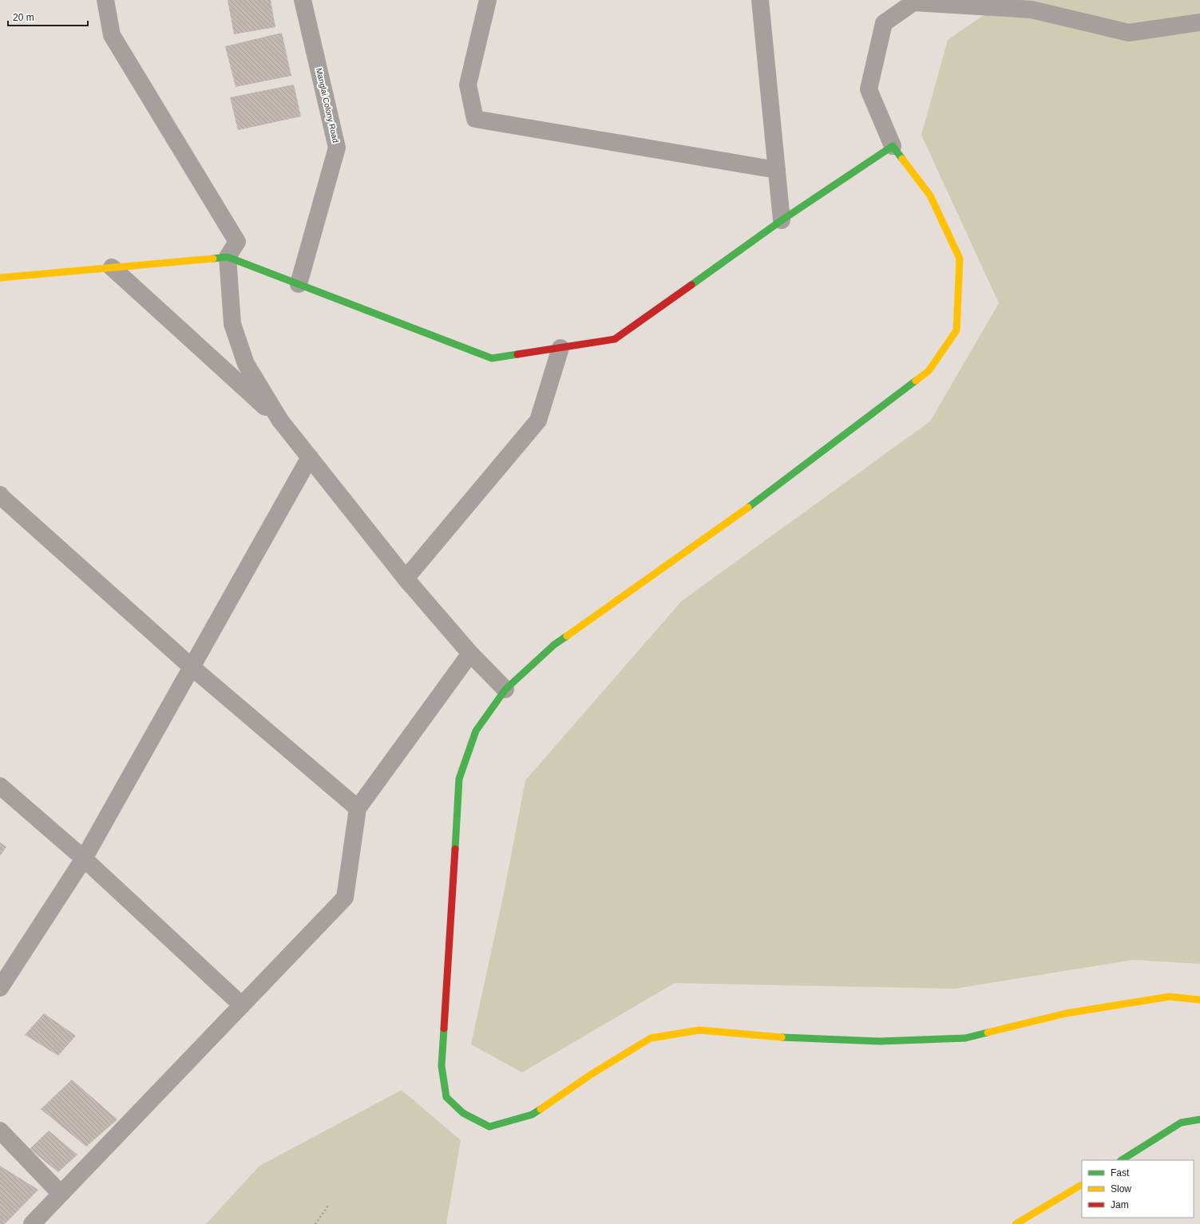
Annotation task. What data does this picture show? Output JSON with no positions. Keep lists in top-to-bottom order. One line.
{"streets":{"street":["Manglai Colony Road"]},"legend":["Fast","Slow","Jam"],"scale_bar":"20 m"}
